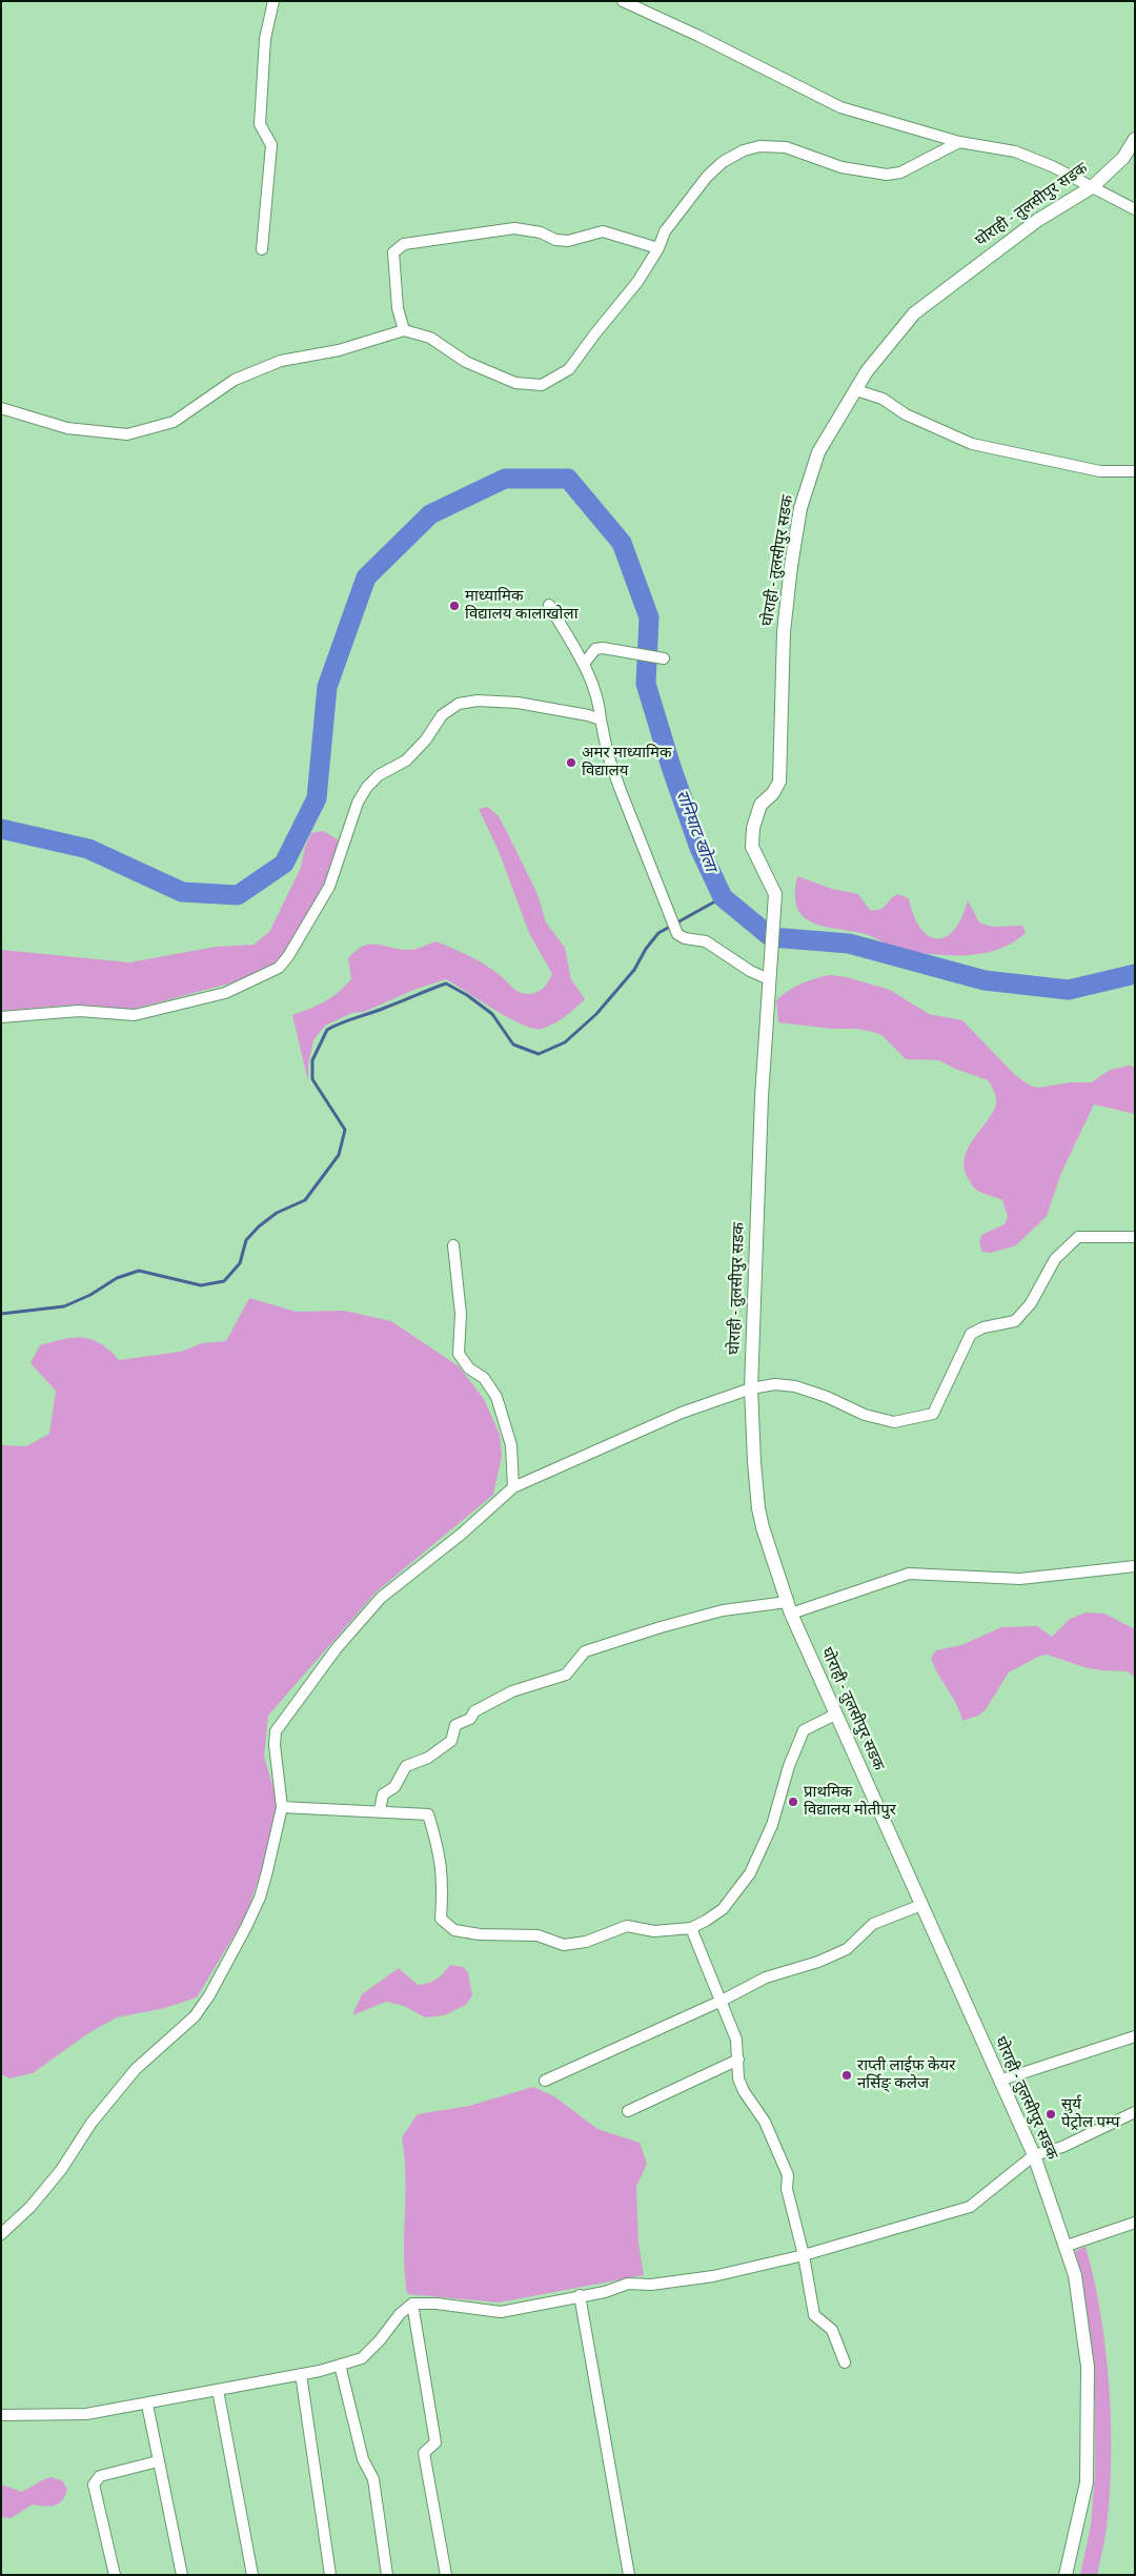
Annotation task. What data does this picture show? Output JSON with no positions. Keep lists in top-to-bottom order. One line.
{"streets":{"main road":["घोराही - तुलसीपुर सडक"]},"water":["रानिघाट खोला"],"places":["माध्यामिक विद्यालय कालाखोला","अमर माध्यामिक विद्यालय","प्राथमिक विद्यालय मोतीपुर","राप्ती लाईफ केयर नर्सिङ् कलेज","सुर्य पेट्रोल पम्प"]}
